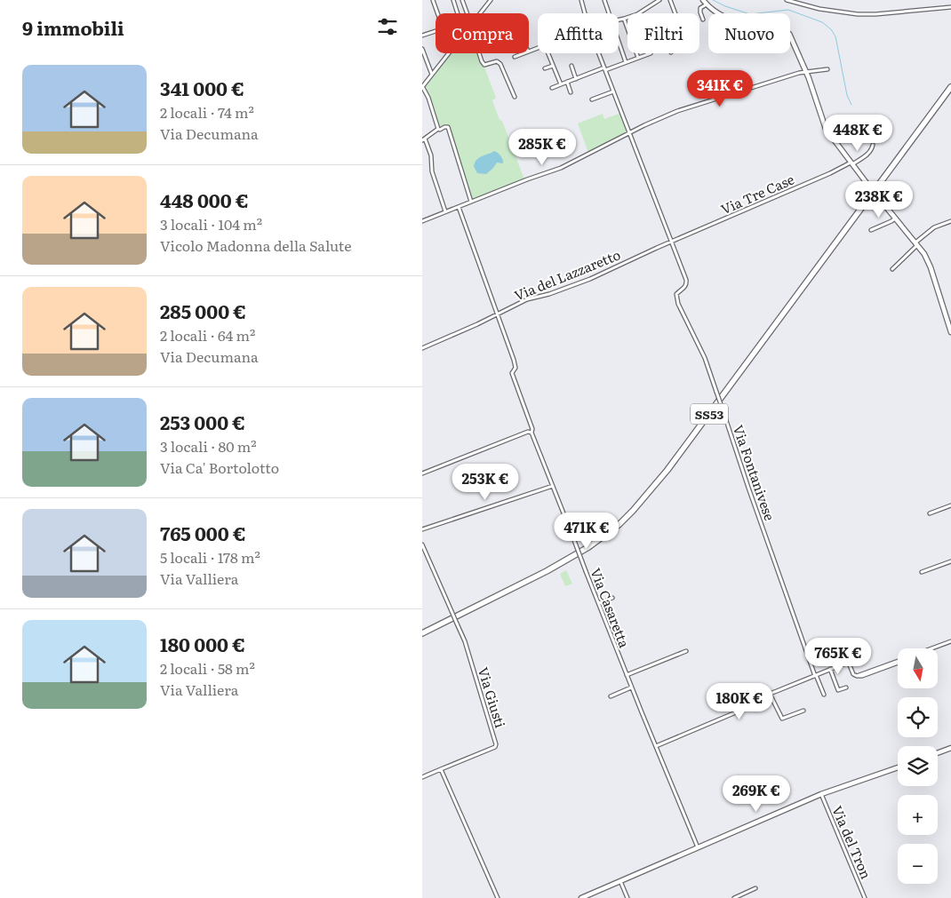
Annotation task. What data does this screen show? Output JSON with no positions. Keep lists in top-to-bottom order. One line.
{"streets":{"highway":["SS53"],"street":["Via Tre Case","Via del Lazzaretto","Via Fontanivese","Via Casaretta","Via Giusti","Via del Tron"]},"crossings":[["Via Tre Case","Via del Lazzaretto"],["Via Tre Case","Via Fontanivese"],["Via del Lazzaretto","Via Fontanivese"],["Via del Lazzaretto","Via Casaretta"]],"north":"bottom","page":{"heading":"9 immobili","chip":["Compra","Affitta","Filtri","Nuovo"],"list":[{"name":"341 000 €","note":"2 locali · 74 m² · Via Decumana"},{"name":"448 000 €","note":"3 locali · 104 m² · Vicolo Madonna della Salute"},{"name":"285 000 €","note":"2 locali · 64 m² · Via Decumana"},{"name":"253 000 €","note":"3 locali · 80 m² · Via Ca' Bortolotto"},{"name":"765 000 €","note":"5 locali · 178 m² · Via Valliera"},{"name":"180 000 €","note":"2 locali · 58 m² · Via Valliera"}],"price":["341K €","448K €","285K €","238K €","253K €","471K €","765K €","180K €","269K €"],"map_buttons":["+","−"]}}
